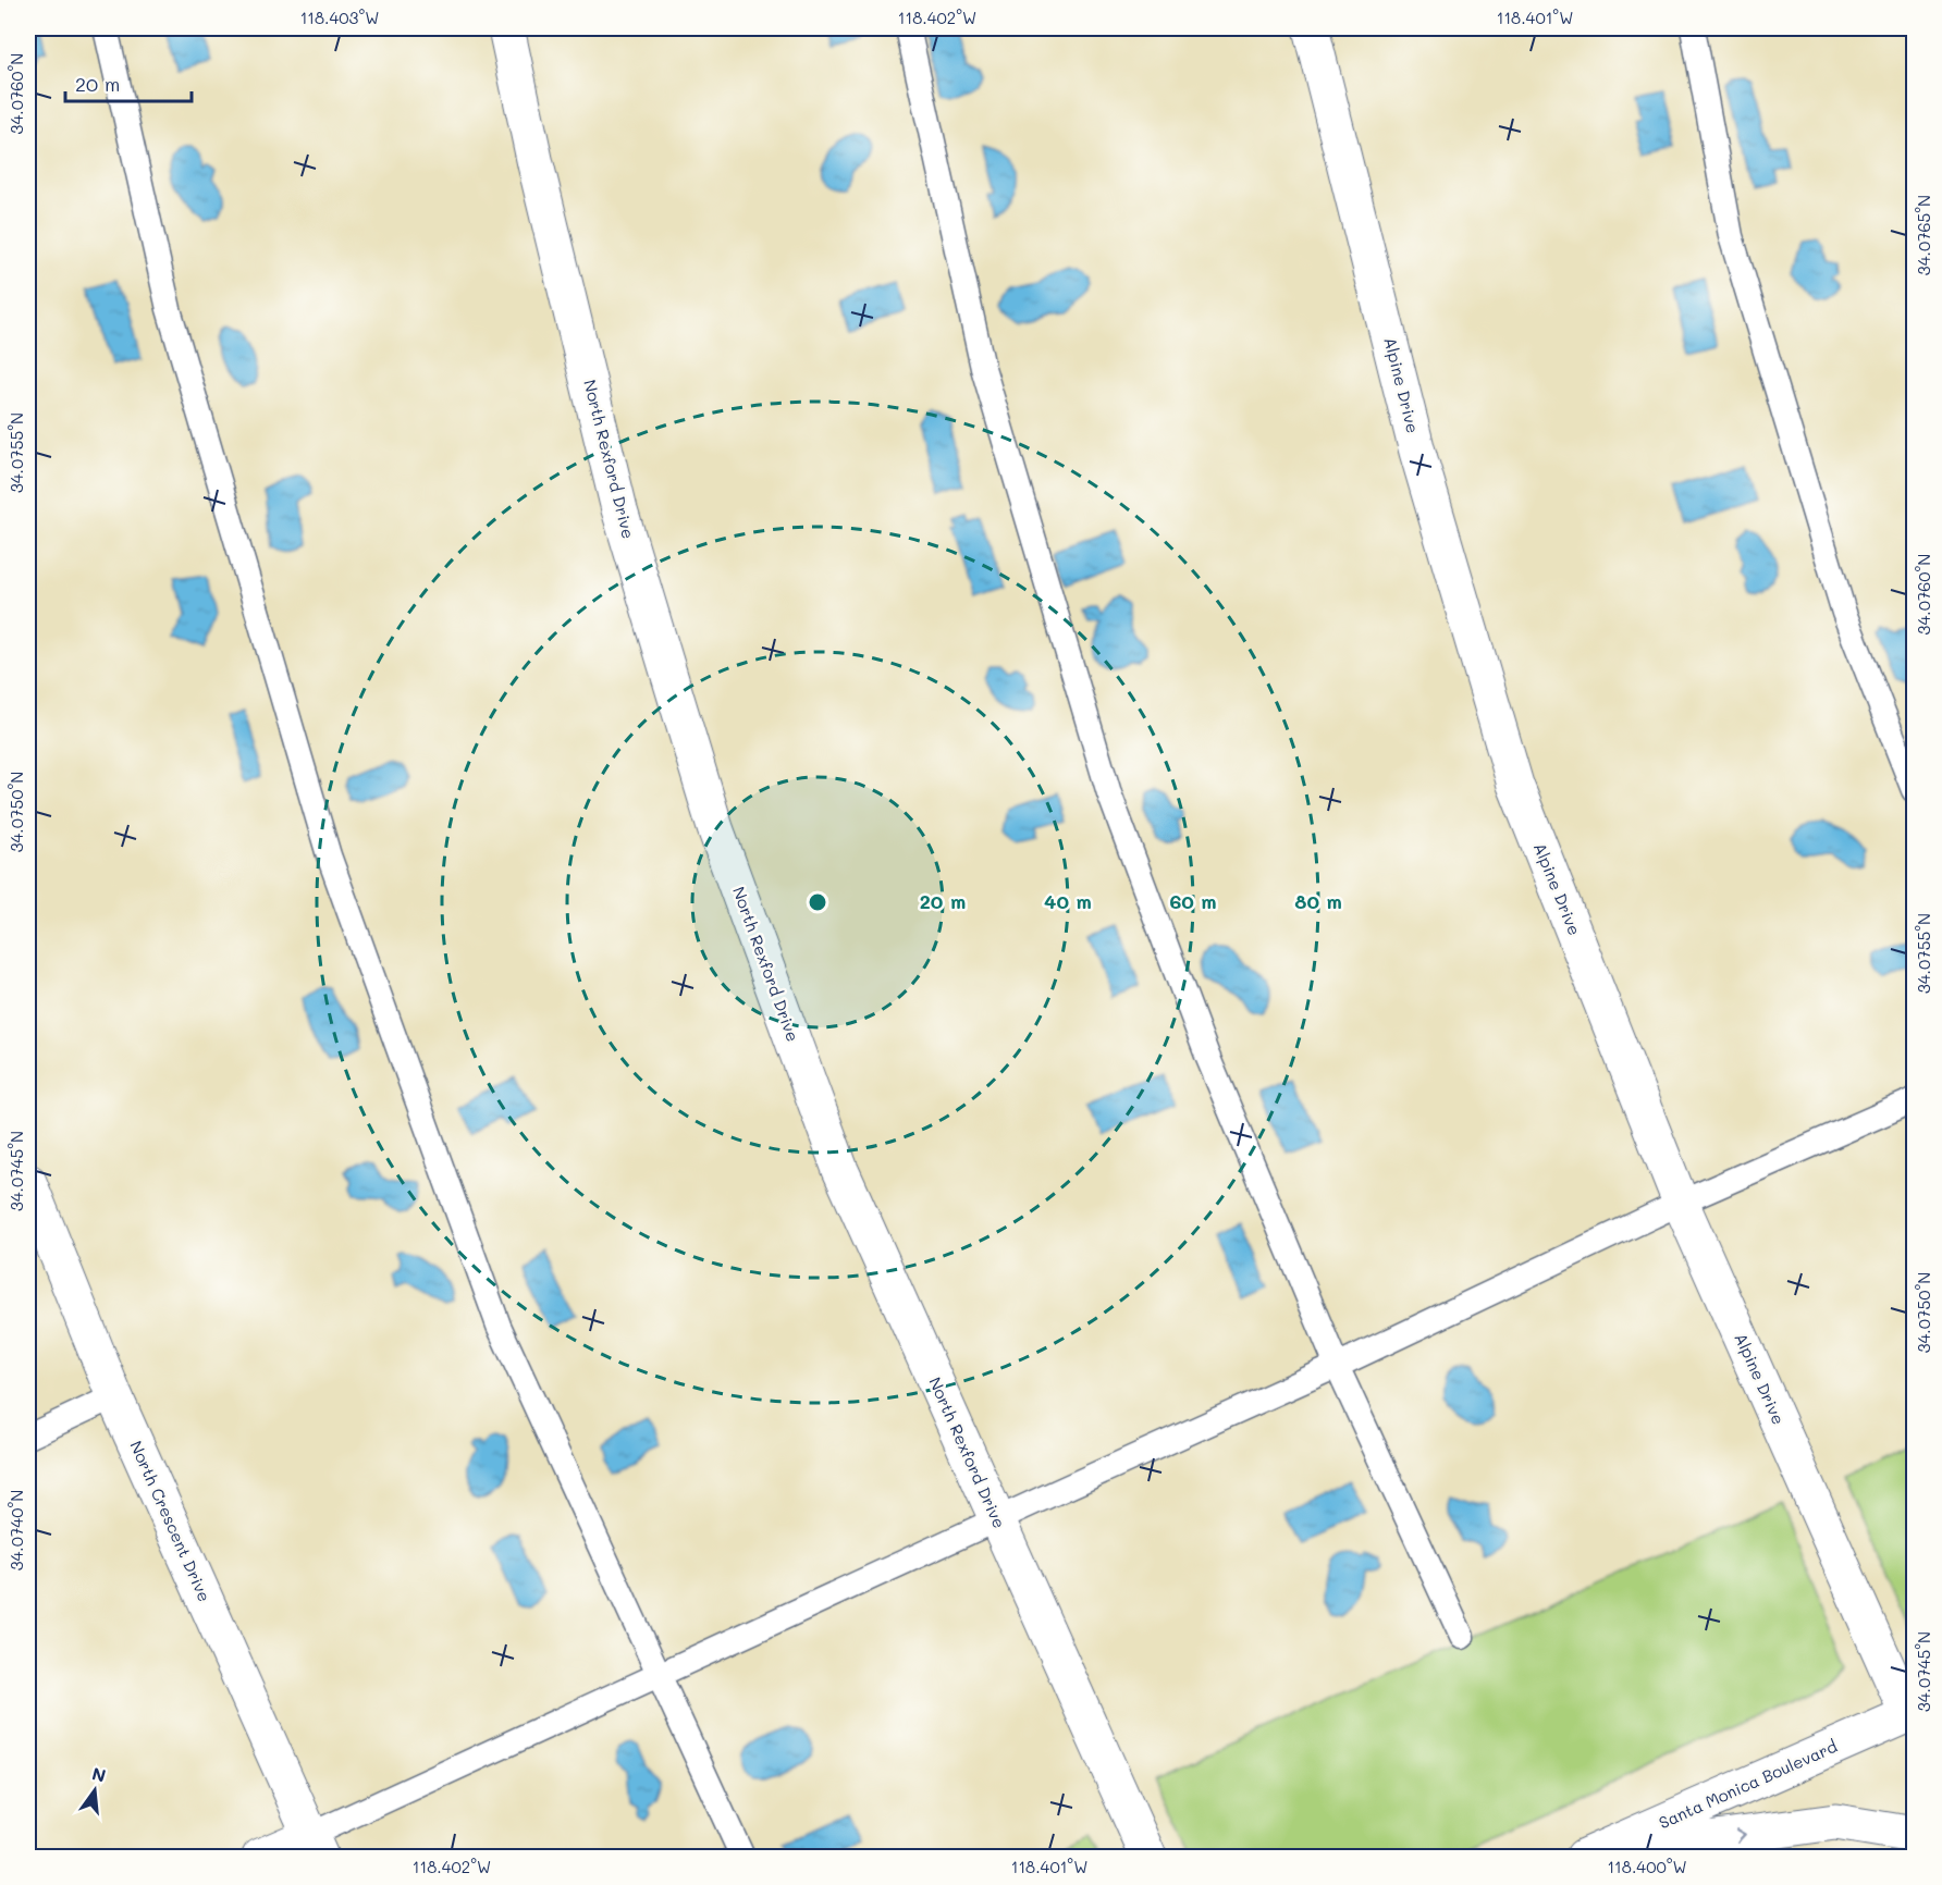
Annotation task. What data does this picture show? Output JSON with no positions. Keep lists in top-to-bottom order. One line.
{"streets":{"street":["Alpine Drive","North Rexford Drive","North Crescent Drive","Santa Monica Boulevard"]},"crossings":[["Alpine Drive","Santa Monica Boulevard"]],"scale_bar":"20 m","north":"top","coordinates":["118.403°W","118.402°W","118.401°W","34.0760°N","34.0765°N","34.0755°N","34.0750°N","34.0745°N","34.0740°N","118.400°W"],"rings":["20 m","40 m","60 m","80 m"]}
